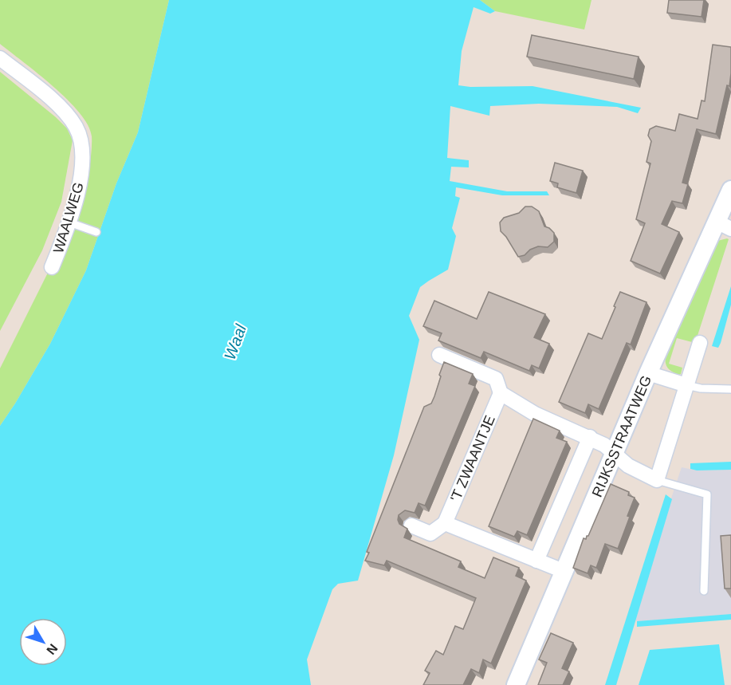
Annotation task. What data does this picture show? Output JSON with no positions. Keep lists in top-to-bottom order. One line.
{"streets":{"street":["WAALWEG","RIJKSSTRAATWEG","'T ZWAANTJE"]},"water":["Waal"],"north":"bottom right"}
